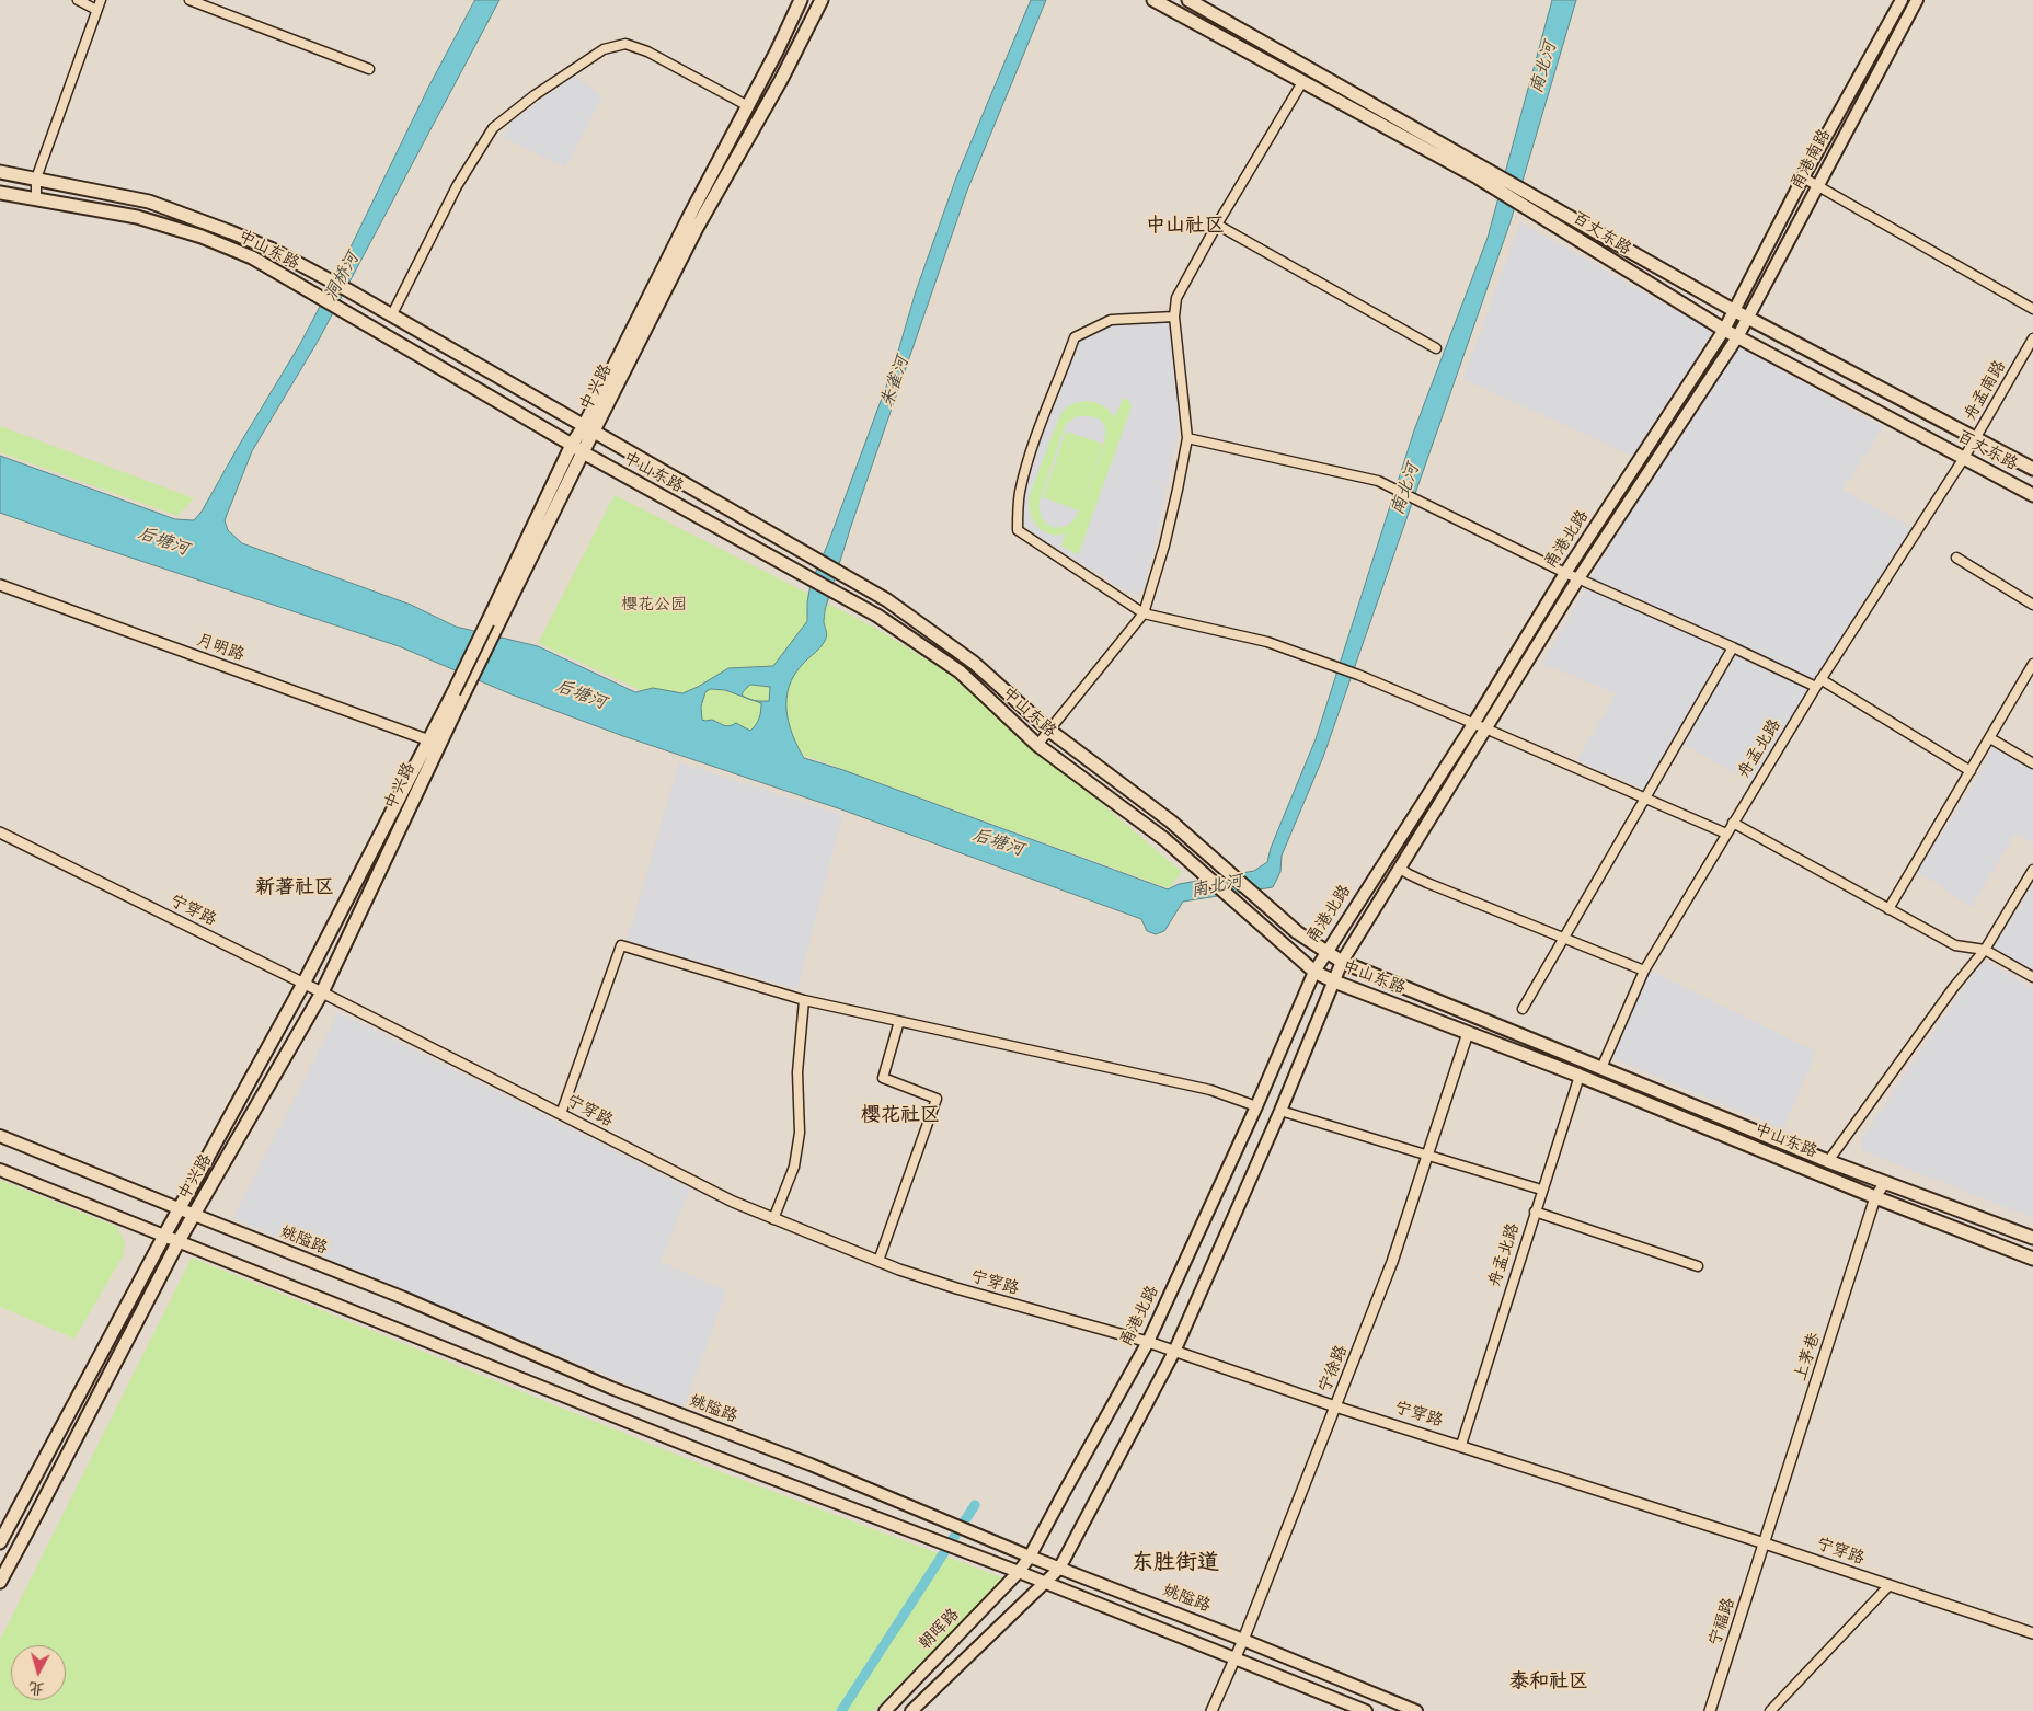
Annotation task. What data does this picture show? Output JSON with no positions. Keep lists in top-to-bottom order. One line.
{"streets":{"main road":["甬港南路","百丈东路","中山东路","中兴路","甬港北路","姚隘路","朝晖路"],"street":["舟孟南路","月明路","舟孟北路","宁穿路","上茅巷","宁徐路","宁福路"]},"crossings":[["甬港南路","百丈东路"],["甬港南路","甬港北路"],["百丈东路","舟孟南路"],["百丈东路","甬港北路"],["百丈东路","舟孟北路"],["中山东路","中兴路"],["中山东路","甬港北路"],["中山东路","舟孟北路"],["中山东路","上茅巷"],["中山东路","宁徐路"],["中兴路","月明路"],["中兴路","宁穿路"],["中兴路","姚隘路"],["舟孟南路","舟孟北路"],["甬港北路","宁穿路"],["甬港北路","姚隘路"],["甬港北路","朝晖路"],["舟孟北路","宁穿路"],["宁穿路","上茅巷"],["宁穿路","宁徐路"],["宁穿路","宁福路"],["姚隘路","宁徐路"],["上茅巷","宁福路"]],"districts":["中山社区","新著社区","樱花社区","东胜街道","泰和社区"],"water":["南北河","洞桥河","朱雀河","后塘河"],"parks":["樱花公园"],"north":"bottom"}
